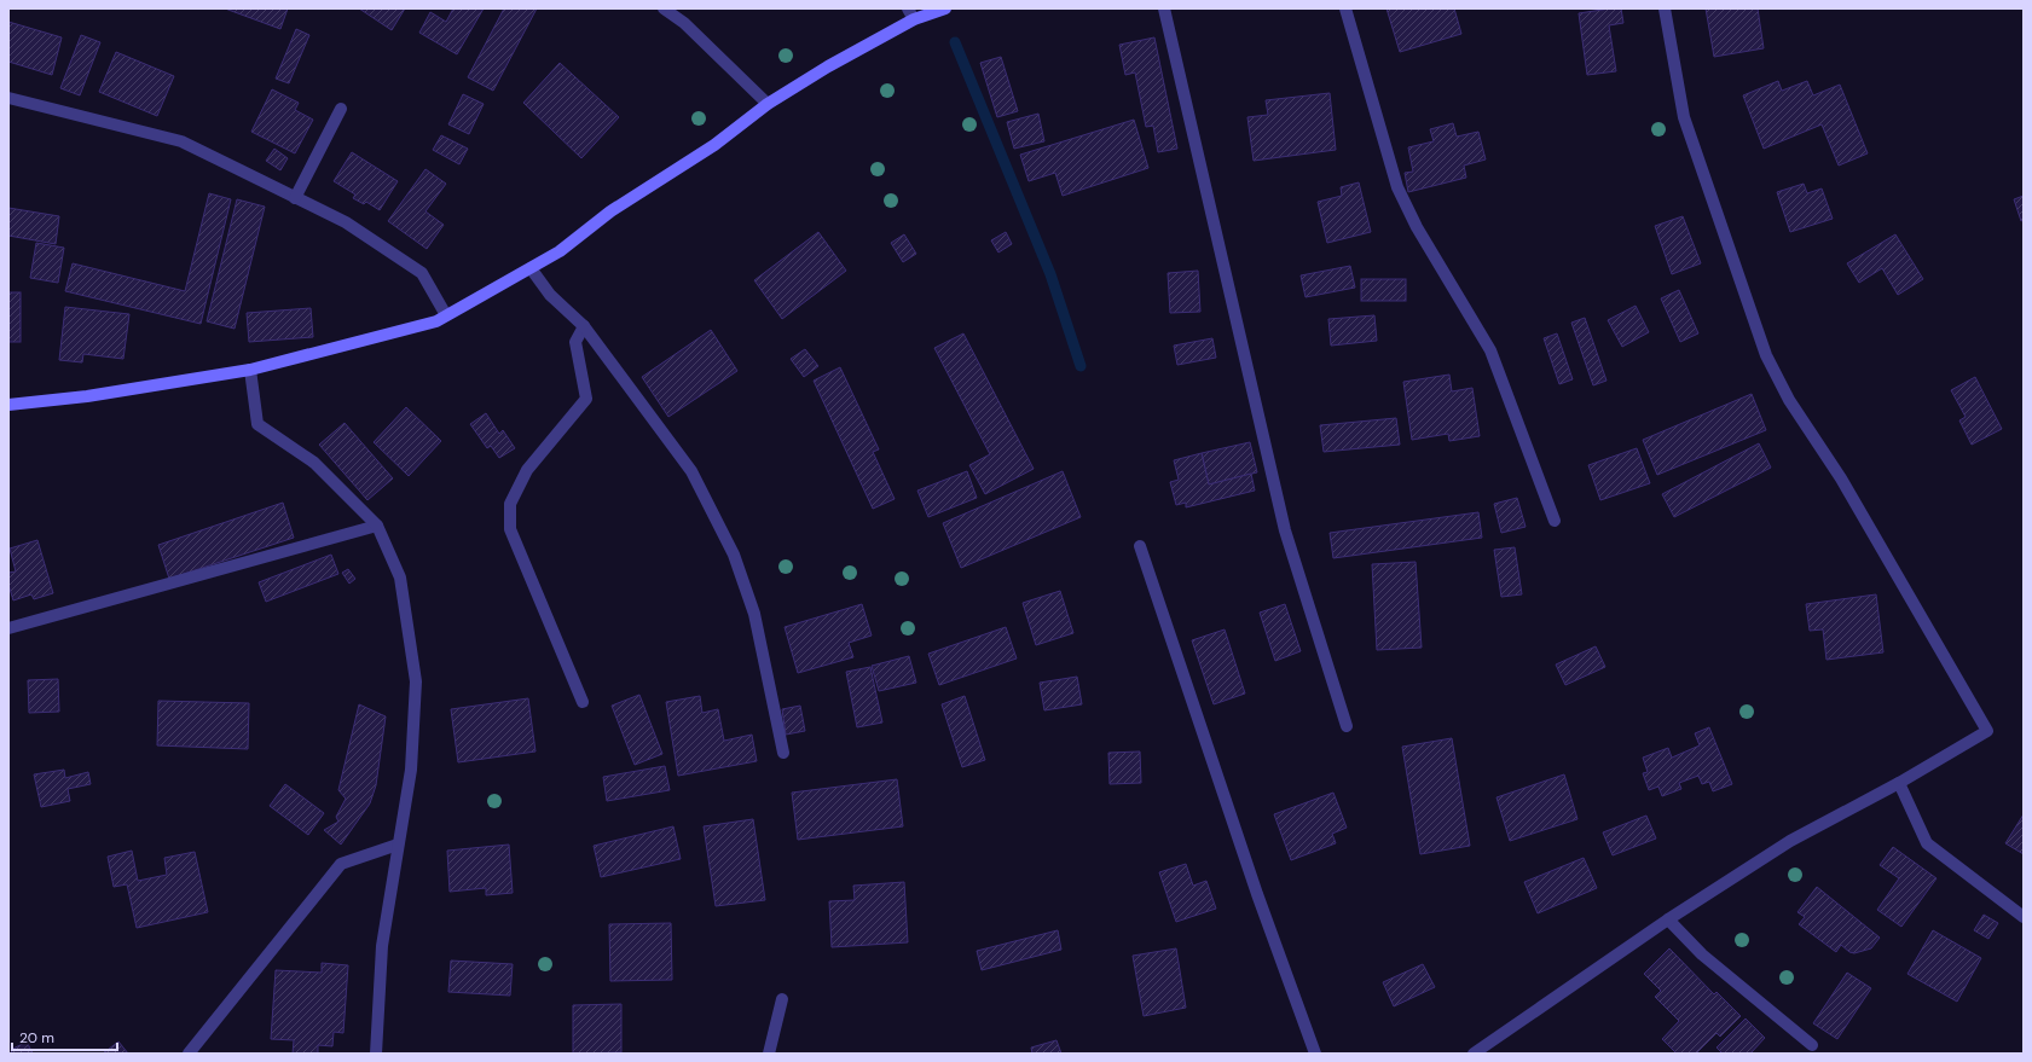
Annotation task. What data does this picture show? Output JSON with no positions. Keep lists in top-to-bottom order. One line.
{"scale_bar":"20 m"}
